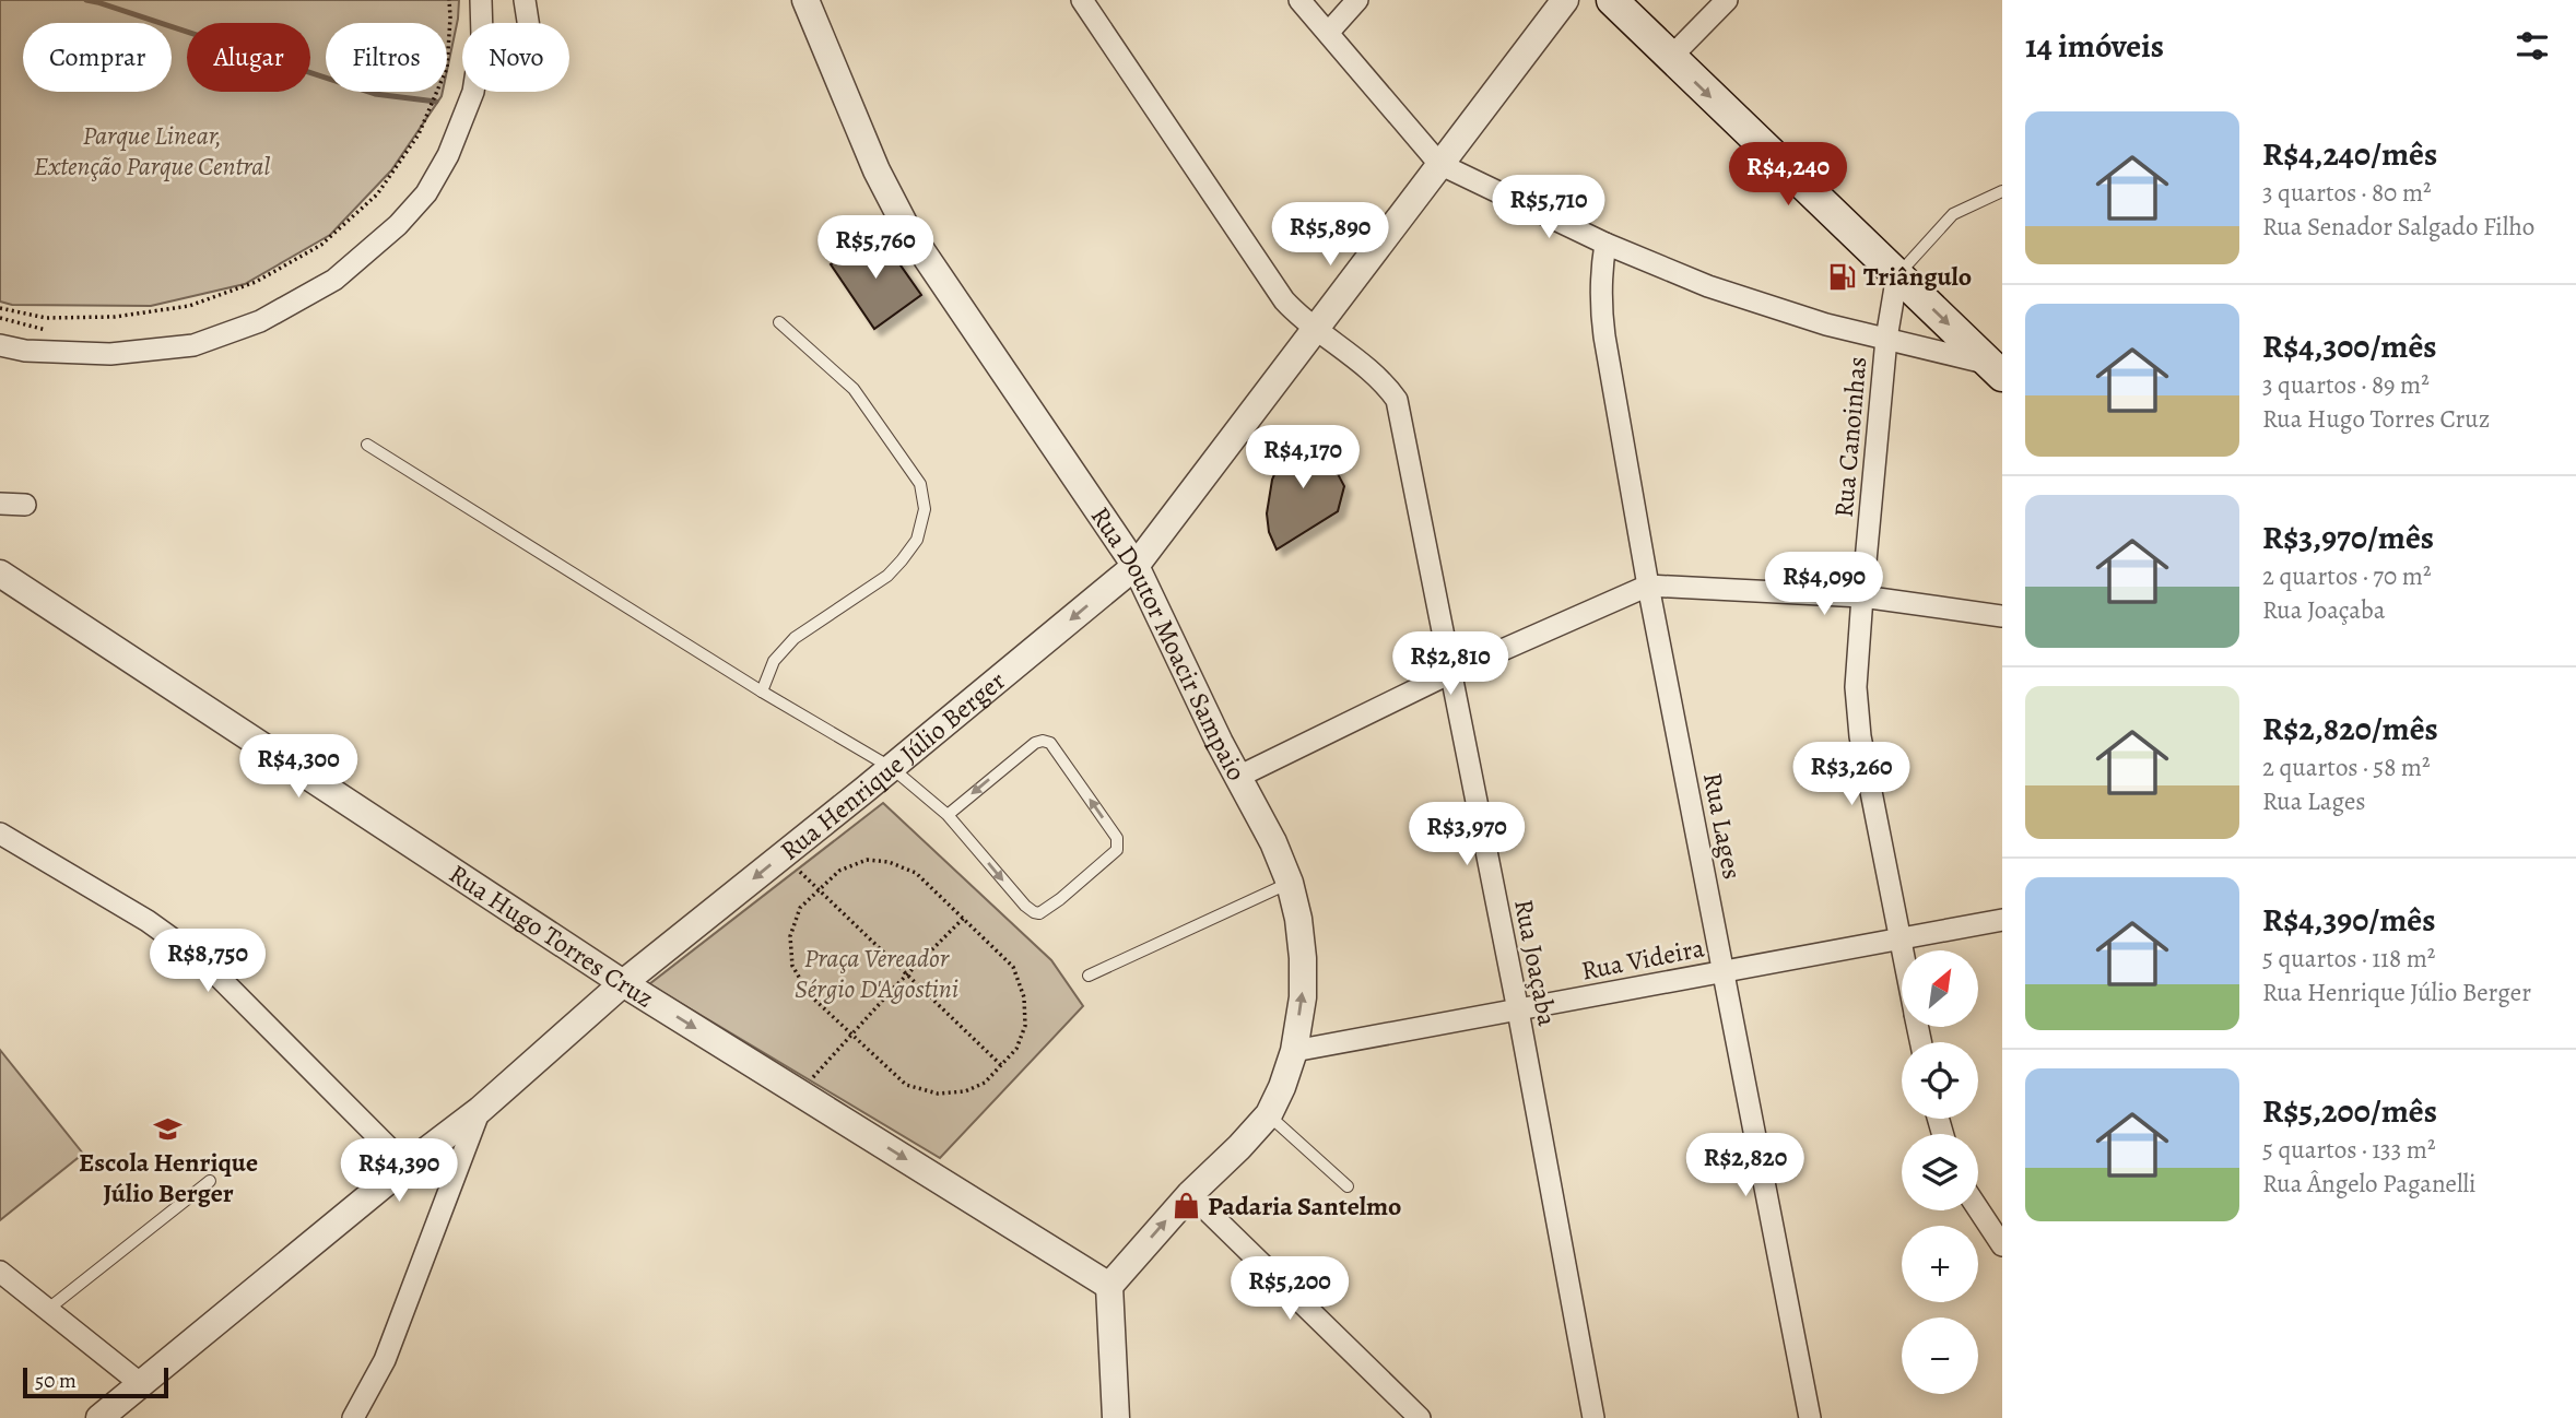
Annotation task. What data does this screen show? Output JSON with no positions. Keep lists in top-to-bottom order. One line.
{"streets":{"street":["Rua Canoinhas","Rua Doutor Moacir Sampaio","Rua Henrique Júlio Berger","Rua Lages","Rua Hugo Torres Cruz","Rua Videira","Rua Joaçaba"]},"crossings":[["Rua Canoinhas","Rua Videira"],["Rua Doutor Moacir Sampaio","Rua Henrique Júlio Berger"],["Rua Doutor Moacir Sampaio","Rua Hugo Torres Cruz"],["Rua Doutor Moacir Sampaio","Rua Videira"],["Rua Henrique Júlio Berger","Rua Hugo Torres Cruz"],["Rua Henrique Júlio Berger","Rua Joaçaba"],["Rua Lages","Rua Videira"],["Rua Videira","Rua Joaçaba"]],"one_way":["Rua Hugo Torres Cruz"],"parks":["Parque Linear, Extenção Parque Central","Praça Vereador Sérgio D'Agostini"],"places":{"fuel station":["Triângulo"],"school or university":["Escola Henrique Júlio Berger"],"shop":["Padaria Santelmo"]},"scale_bar":"50 m","north":"top right","page":{"heading":"14 imóveis","chip":["Comprar","Alugar","Filtros","Novo"],"list":[{"name":"R$4,240/mês","note":"3 quartos · 80 m² · Rua Senador Salgado Filho"},{"name":"R$4,300/mês","note":"3 quartos · 89 m² · Rua Hugo Torres Cruz"},{"name":"R$3,970/mês","note":"2 quartos · 70 m² · Rua Joaçaba"},{"name":"R$2,820/mês","note":"2 quartos · 58 m² · Rua Lages"},{"name":"R$4,390/mês","note":"5 quartos · 118 m² · Rua Henrique Júlio Berger"},{"name":"R$5,200/mês","note":"5 quartos · 133 m² · Rua Ângelo Paganelli"}],"price":["R$4,240","R$5,710","R$5,890","R$5,760","R$4,170","R$4,090","R$2,810","R$4,300","R$3,260","R$3,970","R$8,750","R$2,820","R$4,390","R$5,200"],"map_buttons":["+","−"],"scale":"50 m"}}
